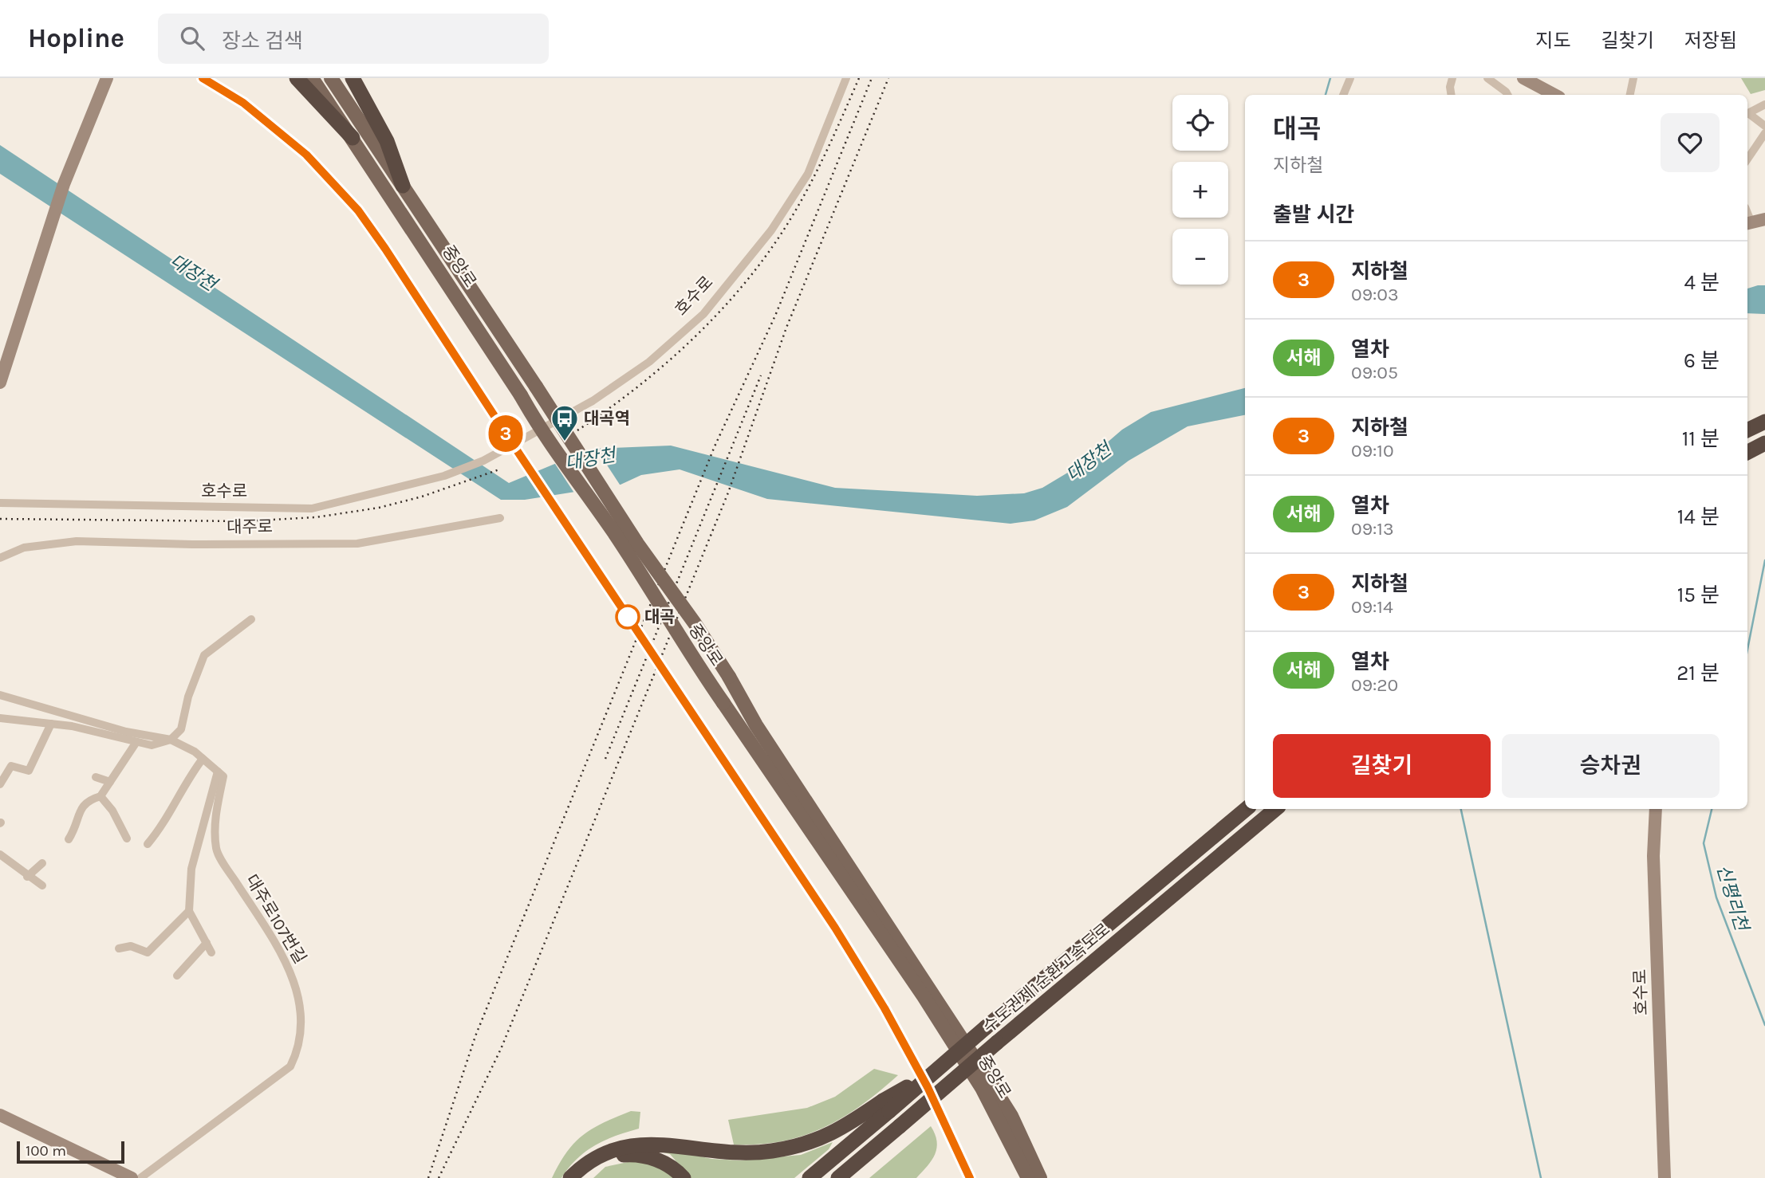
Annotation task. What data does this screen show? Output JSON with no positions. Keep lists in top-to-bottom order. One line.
{"streets":{"highway":["수도권제1순환고속도로"],"main road":["중앙로"],"street":["호수로","대주로","대주로107번길"]},"water":["대장천","신평리천"],"places":{"bus stop":["대곡역"],"other":["대곡"]},"lines":["metro line 3"],"scale_bar":"100 m","page":{"header":"Hopline","search":"장소 검색","nav":["지도","길찾기","저장됨"],"on_map":"3","map_buttons":["+","−"],"heading":[["대곡","지하철"],"출발 시간"],"list":[{"mark":"3","name":"지하철","note":"09:03","value":"4 분"},{"mark":"서해","name":"열차","note":"09:05","value":"6 분"},{"mark":"3","name":"지하철","note":"09:10","value":"11 분"},{"mark":"서해","name":"열차","note":"09:13","value":"14 분"},{"mark":"3","name":"지하철","note":"09:14","value":"15 분"},{"mark":"서해","name":"열차","note":"09:20","value":"21 분"}],"buttons":["길찾기","승차권"],"scale":"100 m"}}
